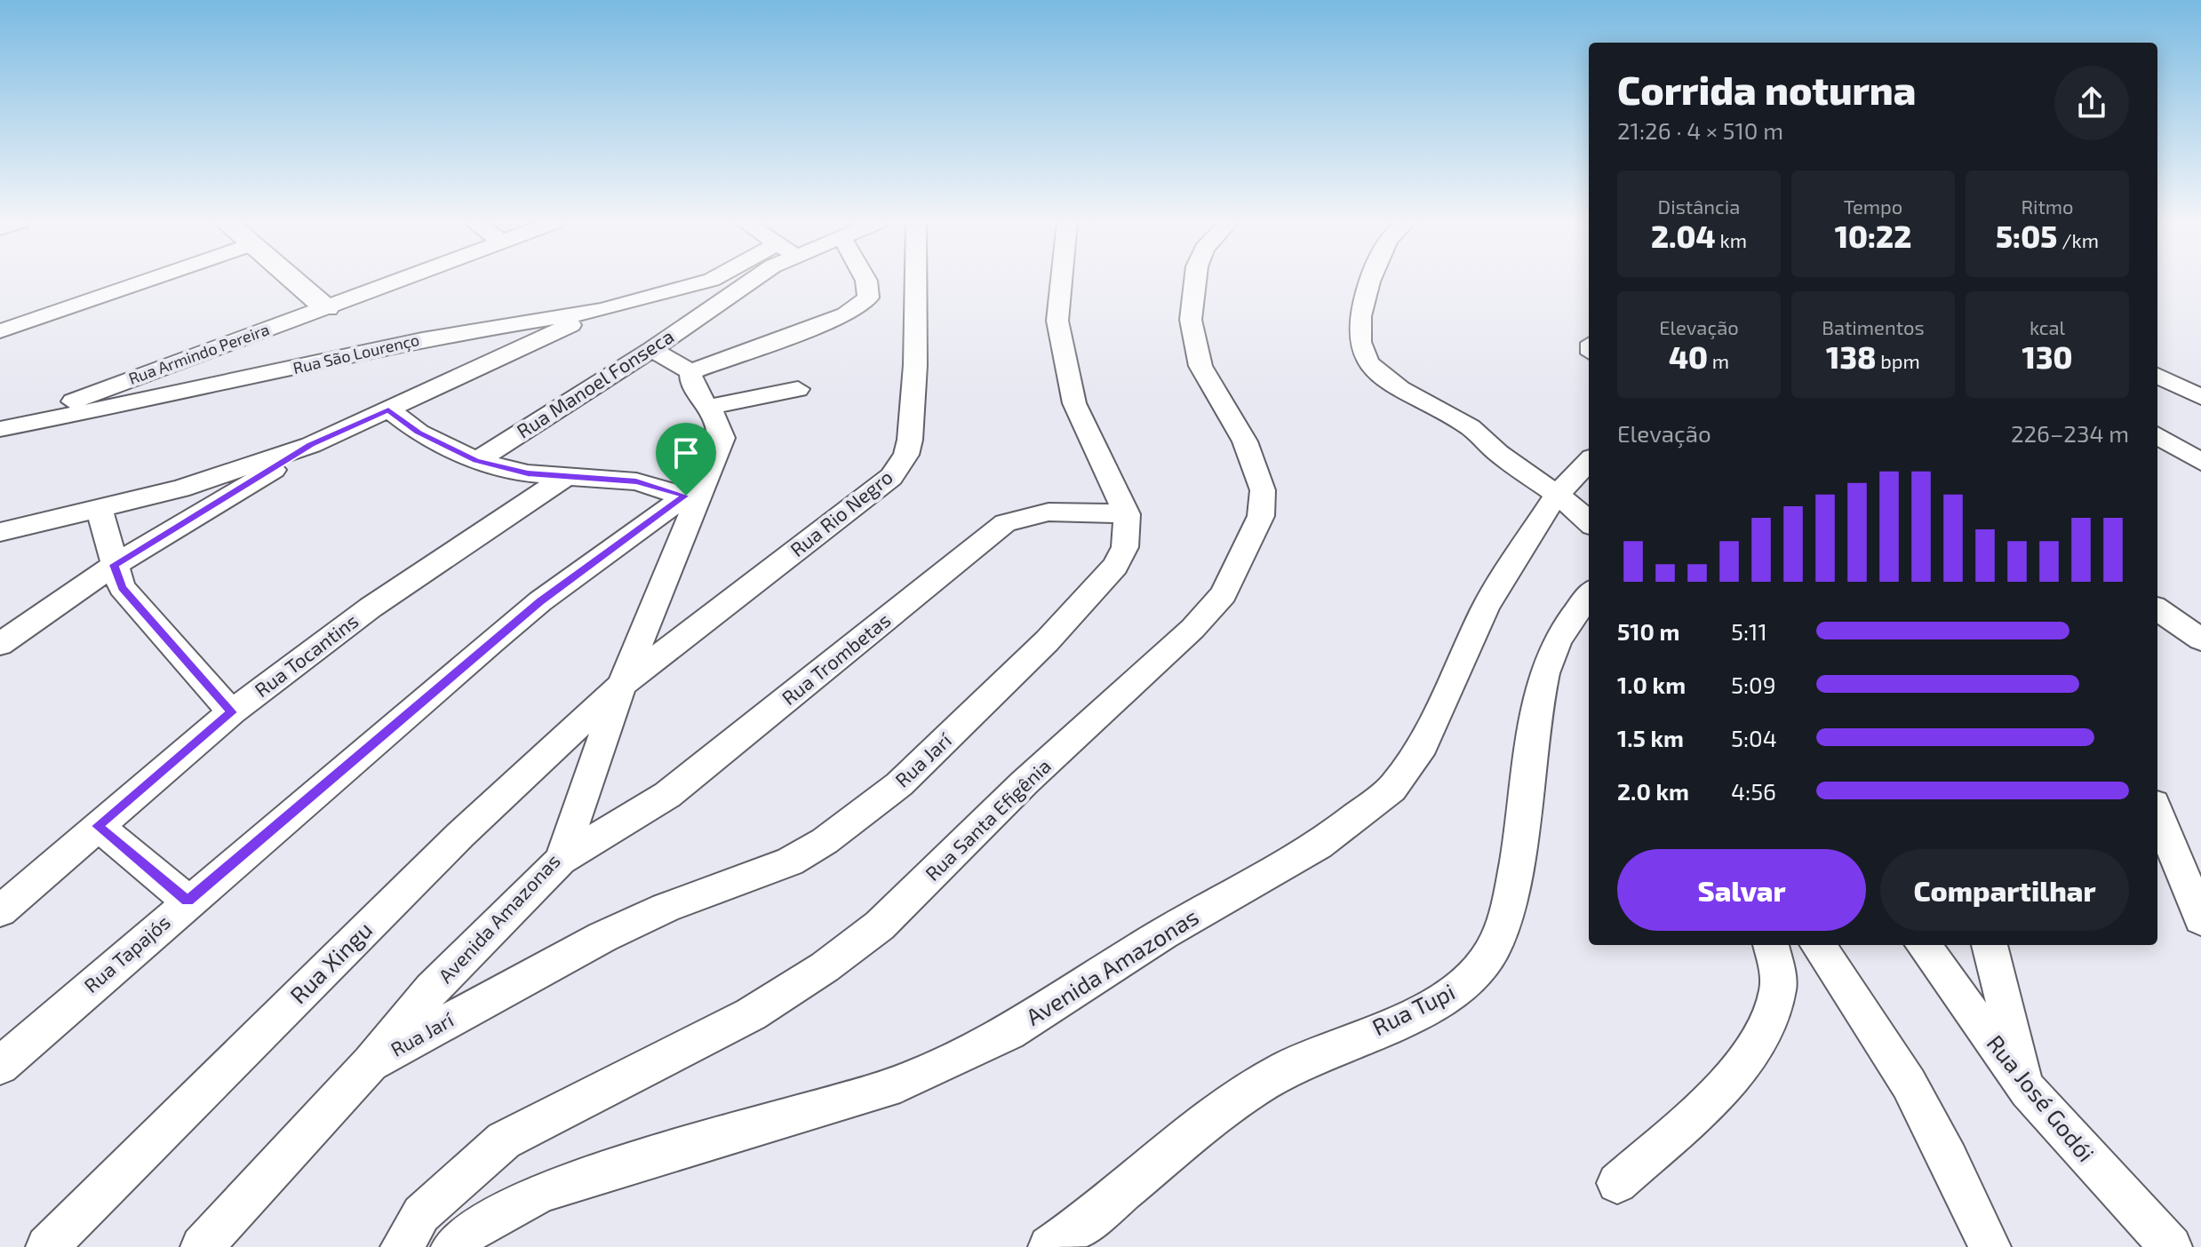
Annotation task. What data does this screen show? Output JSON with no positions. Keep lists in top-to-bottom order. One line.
{"streets":{"street":["Rua Armindo Pereira","Rua São Lourenço","Rua Manoel Fonseca","Rua Rio Negro","Rua Tocantins","Rua Trombetas","Rua Jarí","Rua Santa Efigênia","Avenida Amazonas","Rua Tapajós","Rua Xingu","Rua Tupi","Rua José Godói"]},"crossings":[["Rua Armindo Pereira","Rua São Lourenço"],["Rua São Lourenço","Rua Manoel Fonseca"],["Rua Rio Negro","Avenida Amazonas"],["Rua Rio Negro","Rua Xingu"],["Rua Trombetas","Rua Jarí"],["Rua Trombetas","Avenida Amazonas"],["Rua Jarí","Avenida Amazonas"],["Avenida Amazonas","Rua Tapajós"],["Avenida Amazonas","Rua Xingu"]],"page":{"heading":["Corrida noturna","21:26 · 4 × 510 m"],"stats":[["Distância","2.04 km"],["Tempo","10:22"],["Ritmo","5:05 /km"],["Elevação","40 m"],["Batimentos","138 bpm"],["kcal","130"]],"chart":["Elevação","226–234 m"],"list":[{"name":"510 m","note":"5:11"},{"name":"1.0 km","note":"5:09"},{"name":"1.5 km","note":"5:04"},{"name":"2.0 km","note":"4:56"}],"buttons":["Salvar","Compartilhar"]}}
